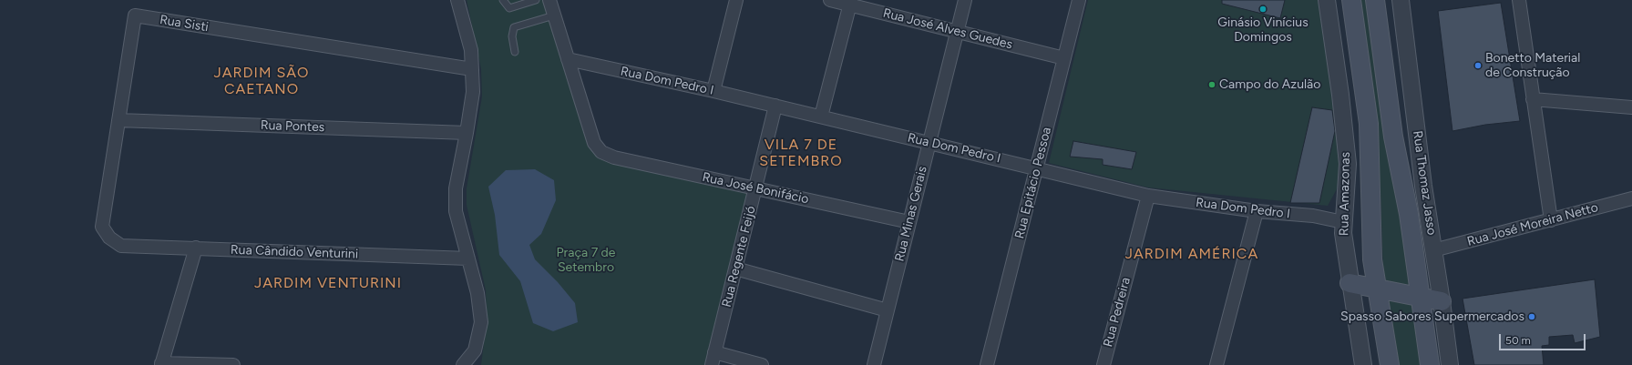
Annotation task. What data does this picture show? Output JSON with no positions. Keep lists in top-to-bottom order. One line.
{"streets":{"street":["Rua Sisti","Rua José Alves Guedes","Rua Dom Pedro I","Rua Pontes","Rua Epitácio Pessoa","Rua Thomaz Jasso","Rua José Bonifácio","Rua Amazonas","Rua Minas Gerais","Rua José Moreira Netto","Rua Cândido Venturini","Rua Regente Feijó","Rua Pedreira"]},"crossings":[["Rua Sisti","Rua Pontes"],["Rua Sisti","Rua Cândido Venturini"],["Rua José Alves Guedes","Rua Epitácio Pessoa"],["Rua José Alves Guedes","Rua Minas Gerais"],["Rua Dom Pedro I","Rua Epitácio Pessoa"],["Rua Dom Pedro I","Rua José Bonifácio"],["Rua Dom Pedro I","Rua Amazonas"],["Rua Dom Pedro I","Rua Minas Gerais"],["Rua Dom Pedro I","Rua Regente Feijó"],["Rua Dom Pedro I","Rua Pedreira"],["Rua Thomaz Jasso","Rua José Moreira Netto"],["Rua José Bonifácio","Rua Minas Gerais"],["Rua José Bonifácio","Rua Regente Feijó"]],"districts":["JARDIM SÃO CAETANO","VILA 7 DE SETEMBRO","JARDIM AMÉRICA","JARDIM VENTURINI"],"parks":["Praça 7 de Setembro"],"places":["Ginásio Vinícius Domingos","Bonetto Material de Construção","Campo do Azulão","Spasso Sabores Supermercados"],"scale_bar":"50 m"}
